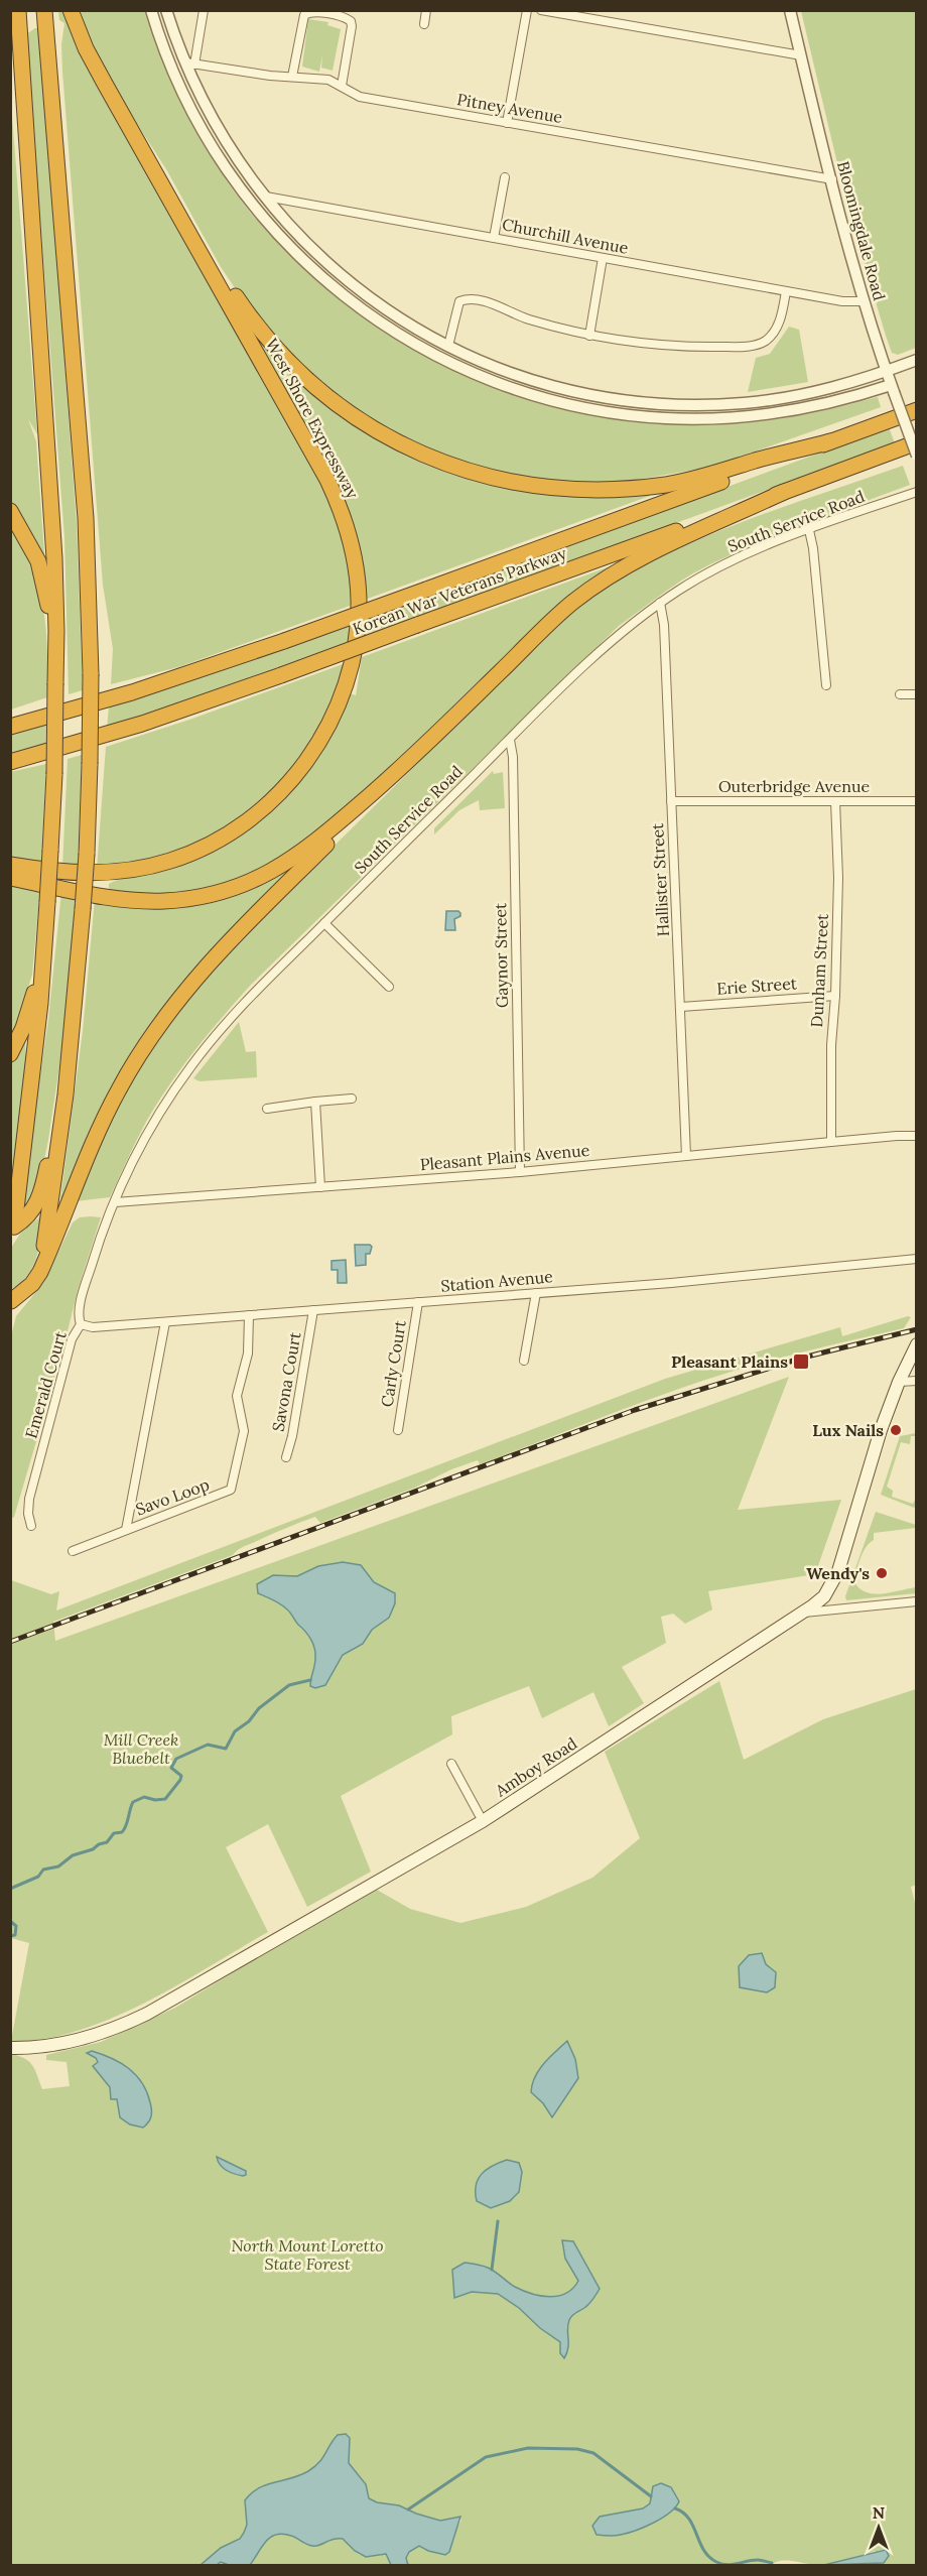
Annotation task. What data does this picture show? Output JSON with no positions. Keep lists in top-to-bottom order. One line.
{"streets":{"highway":["West Shore Expressway","Korean War Veterans Parkway"],"main road":["Amboy Road"],"street":["Pitney Avenue","Bloomingdale Road","Churchill Avenue","South Service Road","Outerbridge Avenue","Hallister Street","Gaynor Street","Dunham Street","Erie Street","Pleasant Plains Avenue","Station Avenue","Carly Court","Savona Court","Emerald Court","Savo Loop"]},"crossings":[["Pitney Avenue","Bloomingdale Road"],["Bloomingdale Road","Churchill Avenue"],["South Service Road","Hallister Street"],["South Service Road","Gaynor Street"],["South Service Road","Pleasant Plains Avenue"],["South Service Road","Station Avenue"],["South Service Road","Emerald Court"],["Outerbridge Avenue","Hallister Street"],["Outerbridge Avenue","Dunham Street"],["Hallister Street","Erie Street"],["Hallister Street","Pleasant Plains Avenue"],["Gaynor Street","Pleasant Plains Avenue"],["Dunham Street","Erie Street"],["Dunham Street","Pleasant Plains Avenue"],["Station Avenue","Carly Court"],["Station Avenue","Savona Court"],["Station Avenue","Emerald Court"],["Station Avenue","Savo Loop"]],"parks":["Mill Creek Bluebelt","North Mount Loretto State Forest"],"places":{"transit":["Pleasant Plains"],"other":["Lux Nails","Wendy's"]},"north":"top"}
